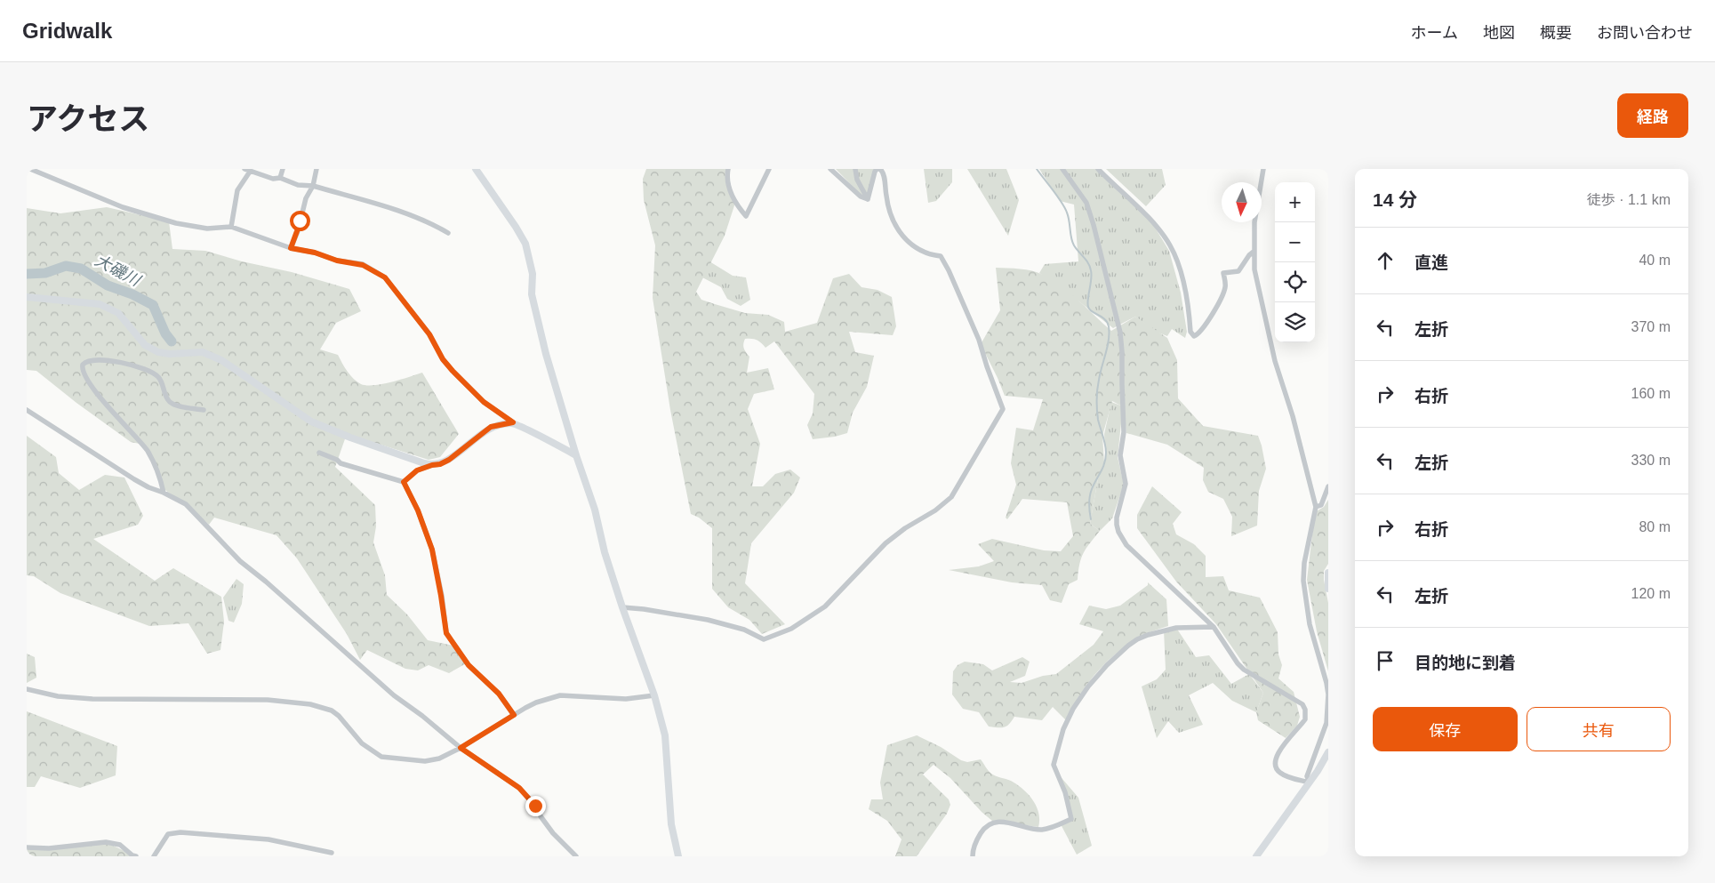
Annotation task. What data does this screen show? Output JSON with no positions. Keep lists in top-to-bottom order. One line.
{"water":["大磯川"],"north":"bottom","page":{"header":"Gridwalk","nav":["ホーム","地図","概要","お問い合わせ"],"title":"アクセス","buttons":["経路",["保存","共有"]],"heading":["14 分","徒歩 · 1.1 km"],"map_buttons":["+","−"],"list":[["直進","40 m"],["左折","370 m"],["右折","160 m"],["左折","330 m"],["右折","80 m"],["左折","120 m"],"目的地に到着"]}}
